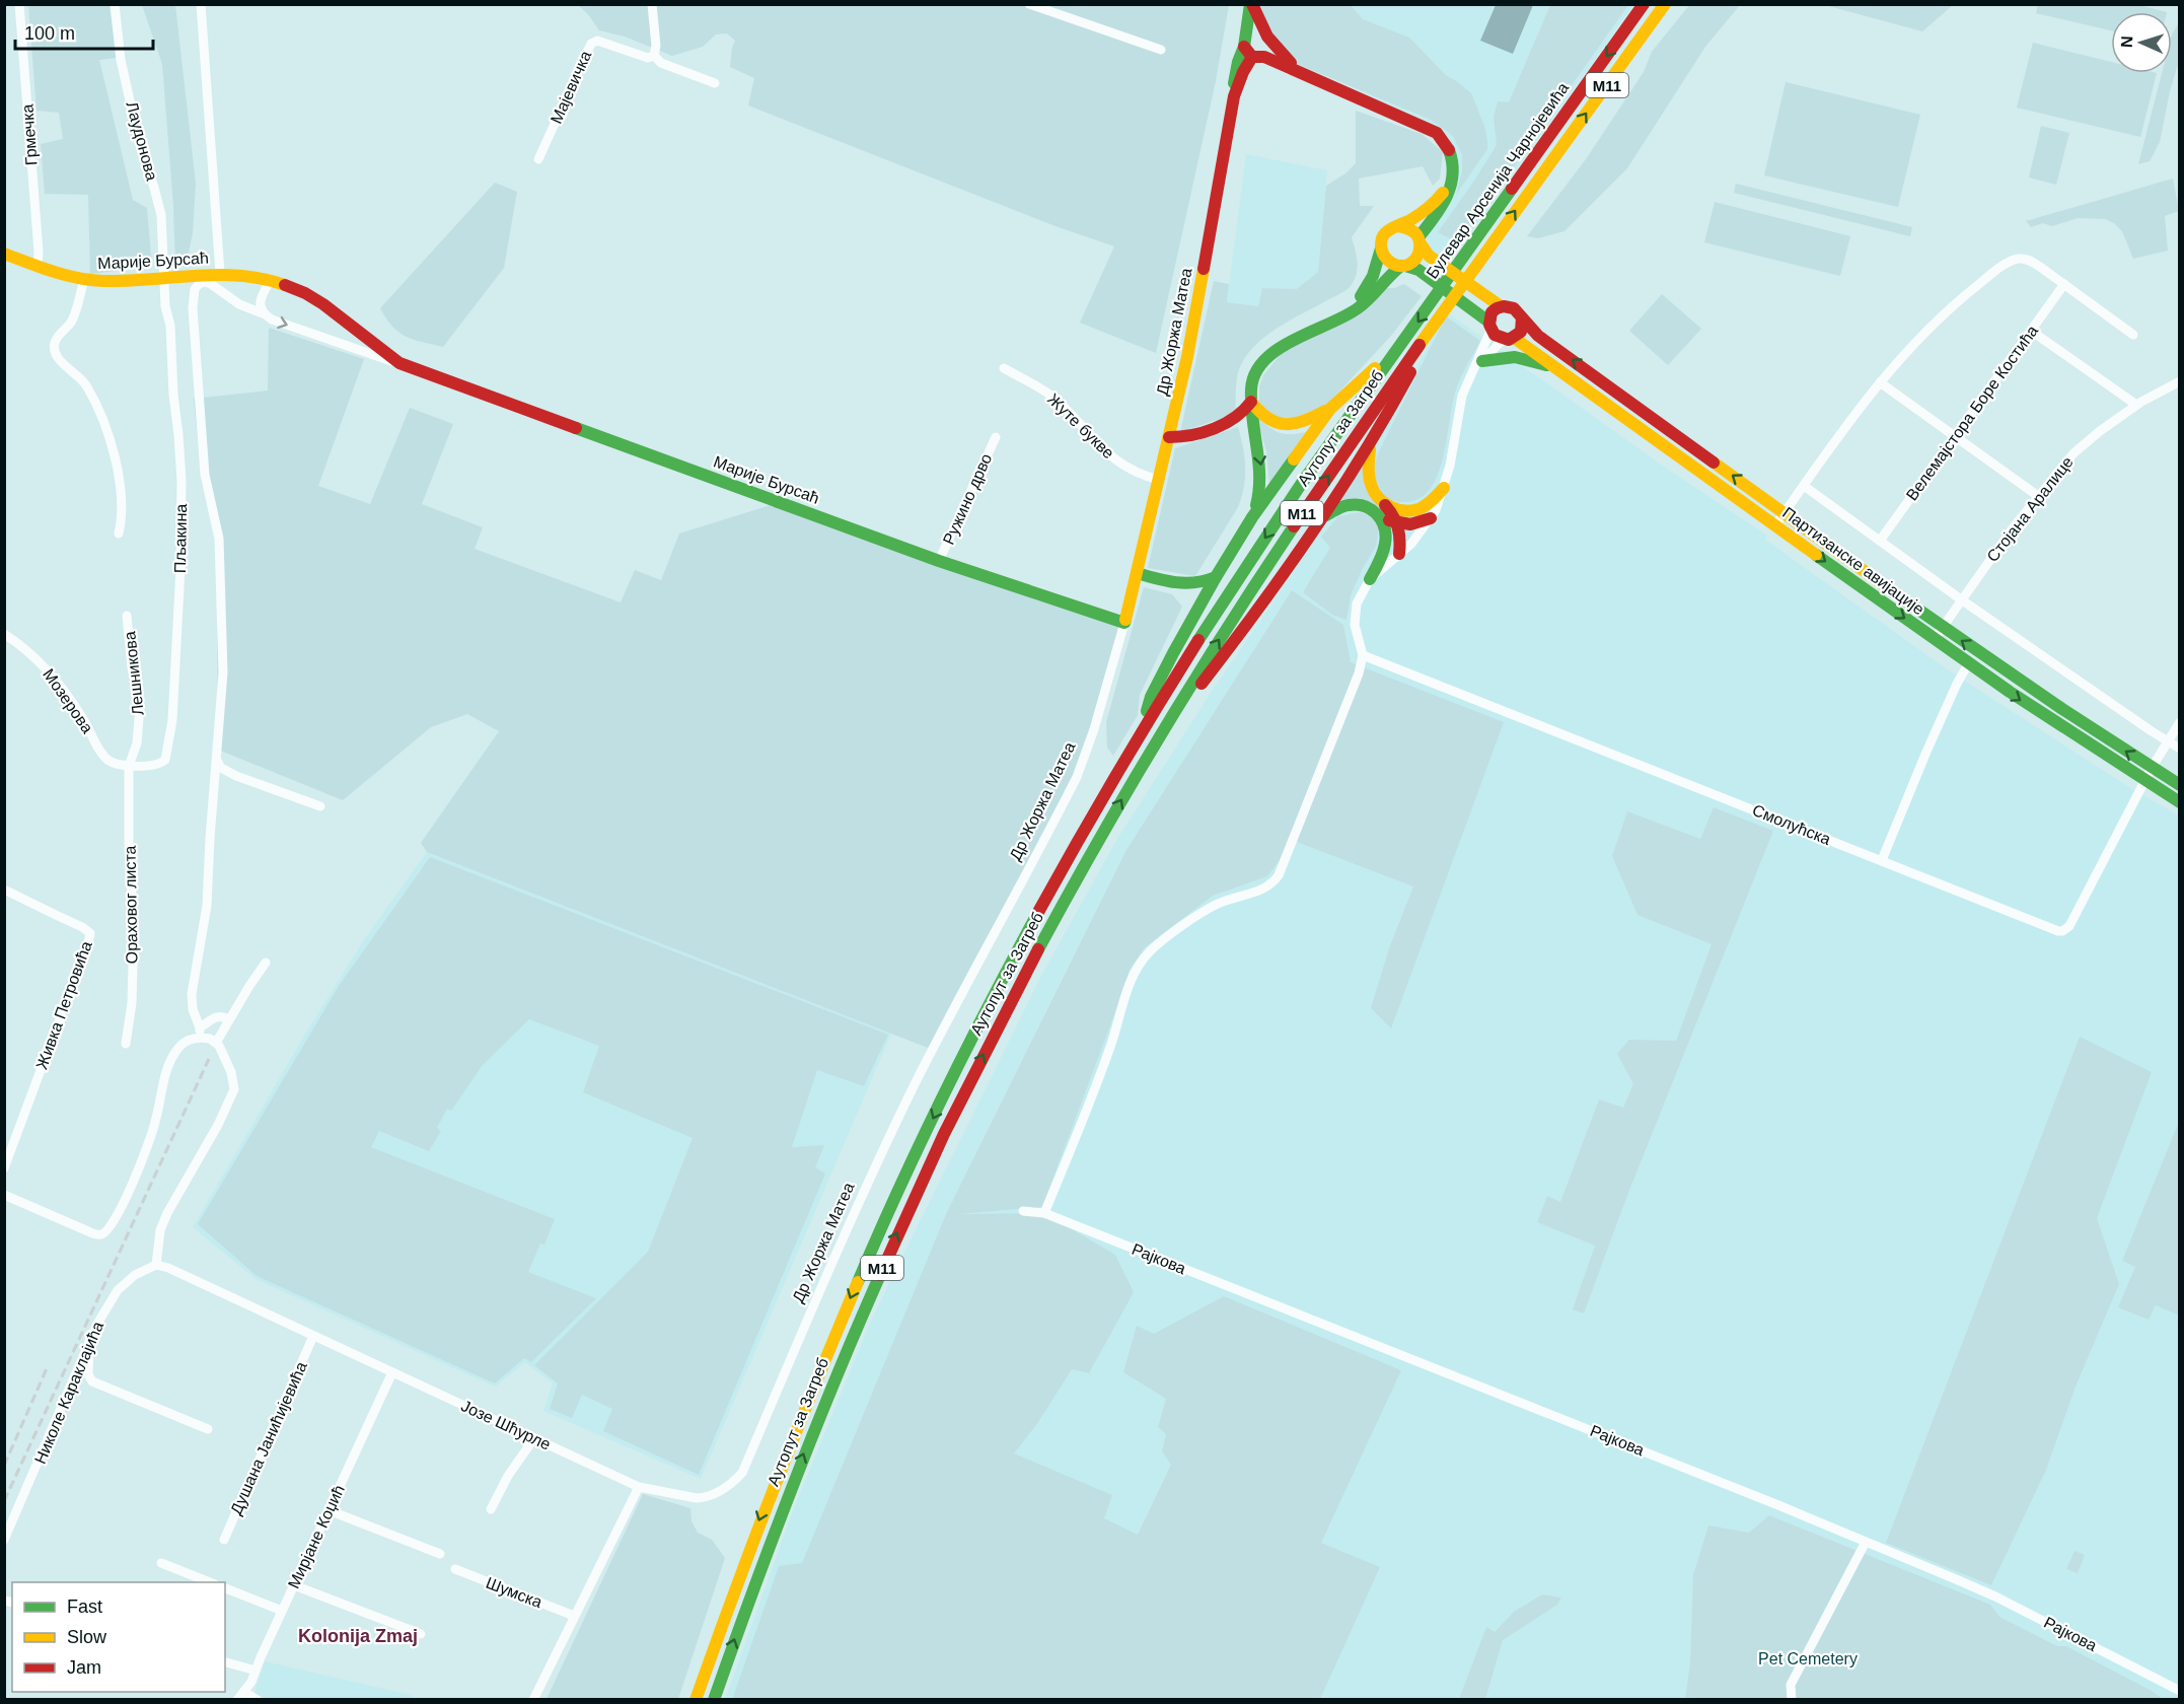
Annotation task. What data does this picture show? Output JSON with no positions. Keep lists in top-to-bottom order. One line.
{"streets":{"main road":["M11","Булевар Арсенија Чарнојевића","Марије Бурсаћ","Др Жоржа Матеа","Аутопут за Загреб","Партизанске авијације"],"street":["Мајевичка","Грмечка","Лаудонова","Велемајстора Боре Костића","Жуте букве","Ружино дрво","Стојана Аралице","Пљакина","Лешникова","Мозерова","Смолућска","Ораховог листа","Живка Петровића","Рајкова","Николе Караклајића","Јозе Шћурле","Душана Јанићијевића","Мирјане Коџић","Шумска"]},"crossings":[["Грмечка","Марије Бурсаћ"],["Лаудонова","Пљакина"],["Булевар Арсенија Чарнојевића","Аутопут за Загреб"],["Марије Бурсаћ","Др Жоржа Матеа"],["Марије Бурсаћ","Ружино дрво"],["Др Жоржа Матеа","Жуте букве"],["Др Жоржа Матеа","Јозе Шћурле"],["Стојана Аралице","Партизанске авијације"],["Пљакина","Лешникова"],["Пљакина","Мозерова"],["Пљакина","Ораховог листа"],["Партизанске авијације","Смолућска"],["Лешникова","Мозерова"],["Лешникова","Ораховог листа"],["Мозерова","Ораховог листа"],["Николе Караклајића","Јозе Шћурле"],["Јозе Шћурле","Душана Јанићијевића"],["Јозе Шћурле","Мирјане Коџић"]],"districts":["Kolonija Zmaj"],"parks":["Pet Cemetery"],"legend":["Fast","Slow","Jam"],"scale_bar":"100 m","north":"left"}
